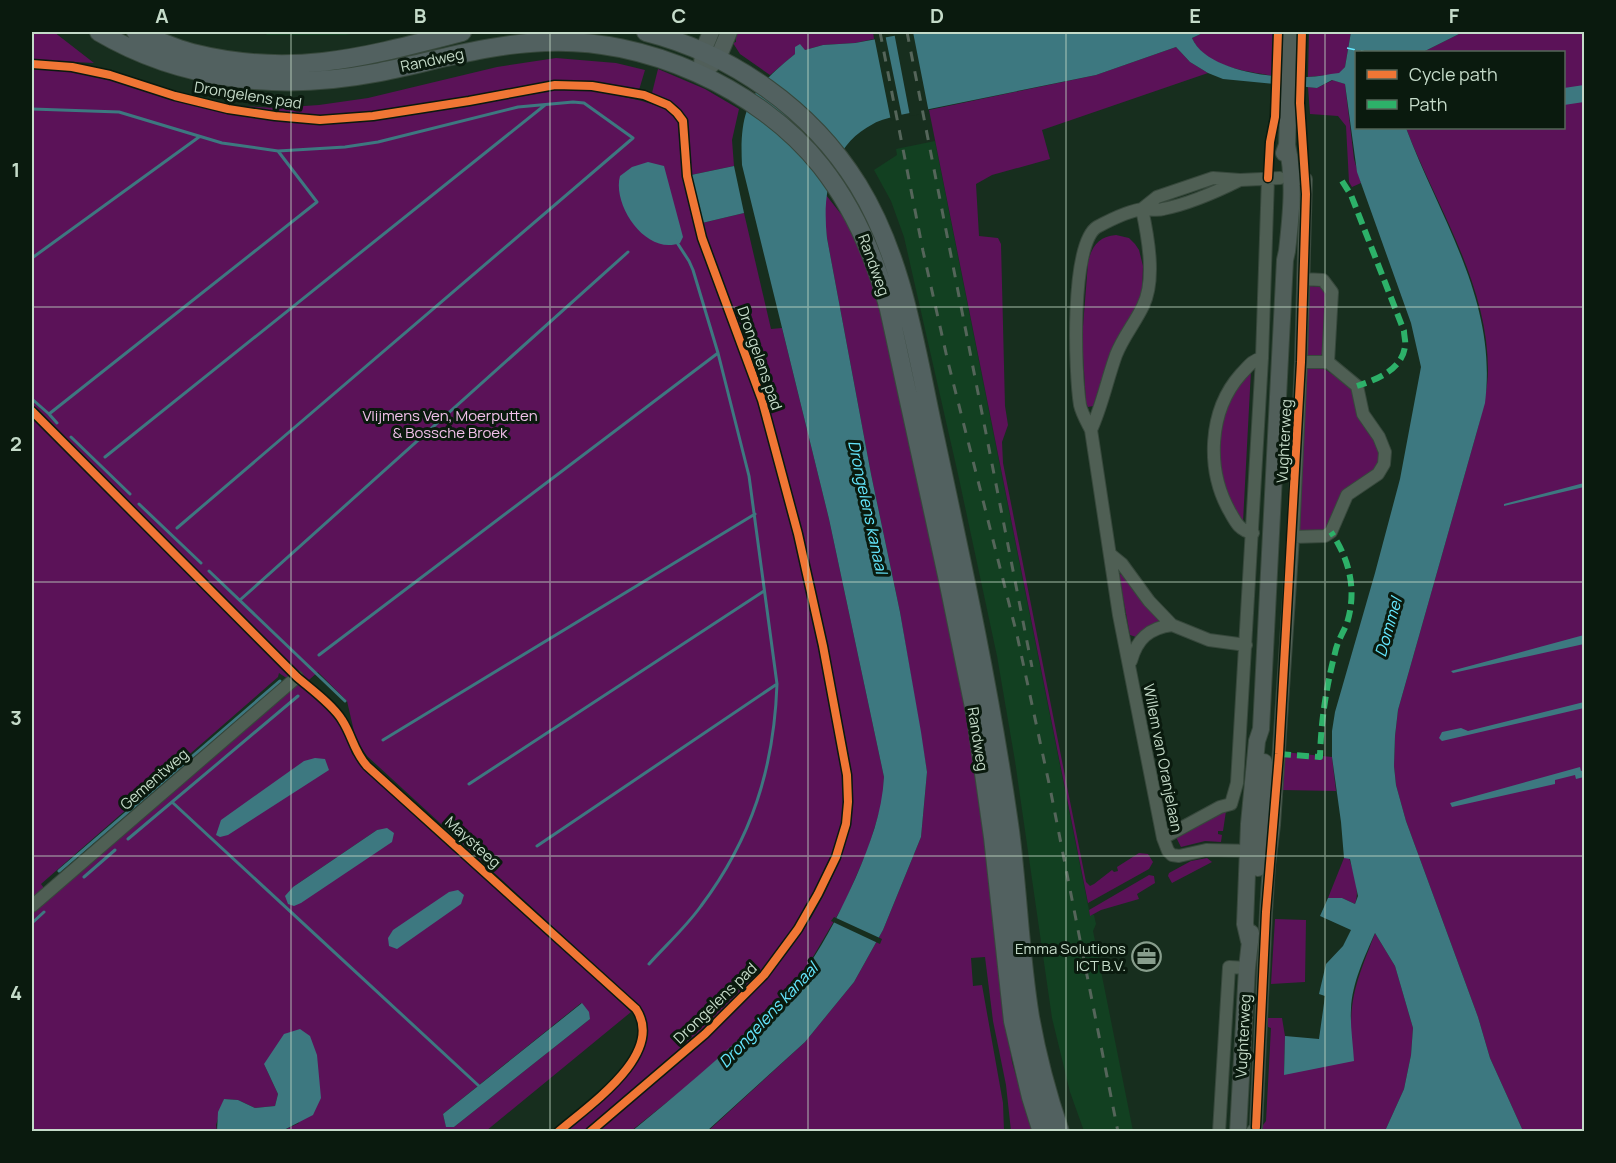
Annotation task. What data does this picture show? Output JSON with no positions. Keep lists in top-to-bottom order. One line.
{"streets":{"main road":["Randweg","Vughterweg"],"street":["Willem van Oranjelaan","Gementweg"],"cycle path":["Drongelens pad","Maysteeg"]},"crossings":[["Vughterweg","Willem van Oranjelaan"]],"water":["Drongelens kanaal","Dommel"],"parks":["Vlijmens Ven, Moerputten & Bossche Broek"],"places":{"office":["Emma Solutions ICT B.V."]},"legend":["Cycle path","Path"],"grid":{"columns":["A","B","C","D","E","F"],"rows":["1","2","3","4"]}}
